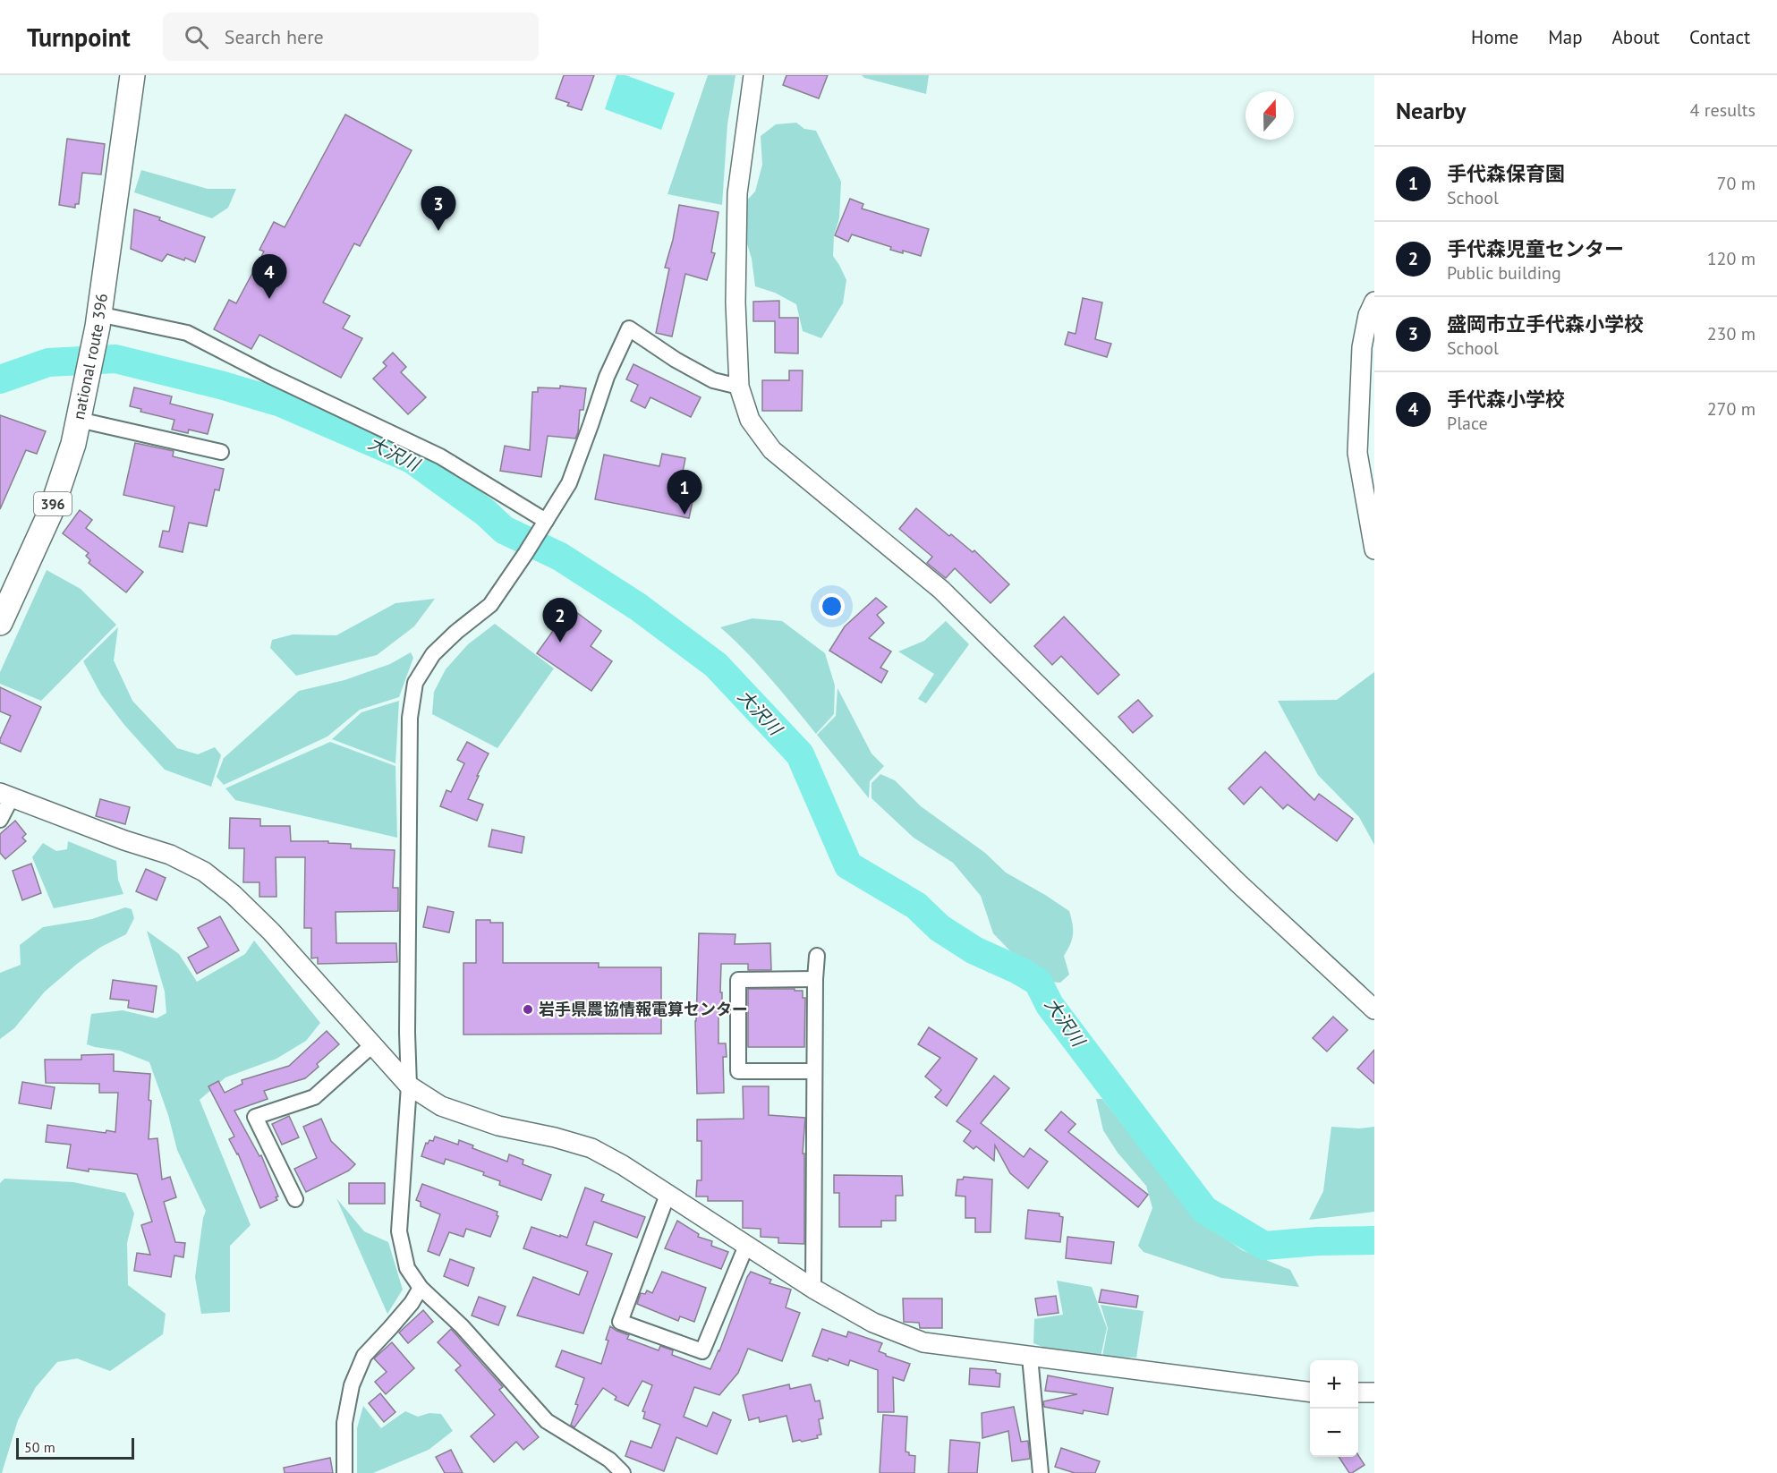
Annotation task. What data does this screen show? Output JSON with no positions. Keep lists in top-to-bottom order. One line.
{"streets":{"highway":["national route 396","396"]},"water":["大沢川"],"places":["岩手県農協情報電算センター"],"scale_bar":"50 m","north":"top","page":{"header":"Turnpoint","search":"Search here","nav":["Home","Map","About","Contact"],"heading":["Nearby","4 results"],"list":[{"mark":"1","name":"手代森保育園","note":"School","value":"70 m"},{"mark":"2","name":"手代森児童センター","note":"Public building","value":"120 m"},{"mark":"3","name":"盛岡市立手代森小学校","note":"School","value":"230 m"},{"mark":"4","name":"手代森小学校","note":"Place","value":"270 m"}],"pins":["3","4","1","2"],"map_buttons":["+","−"],"scale":"50 m"}}
